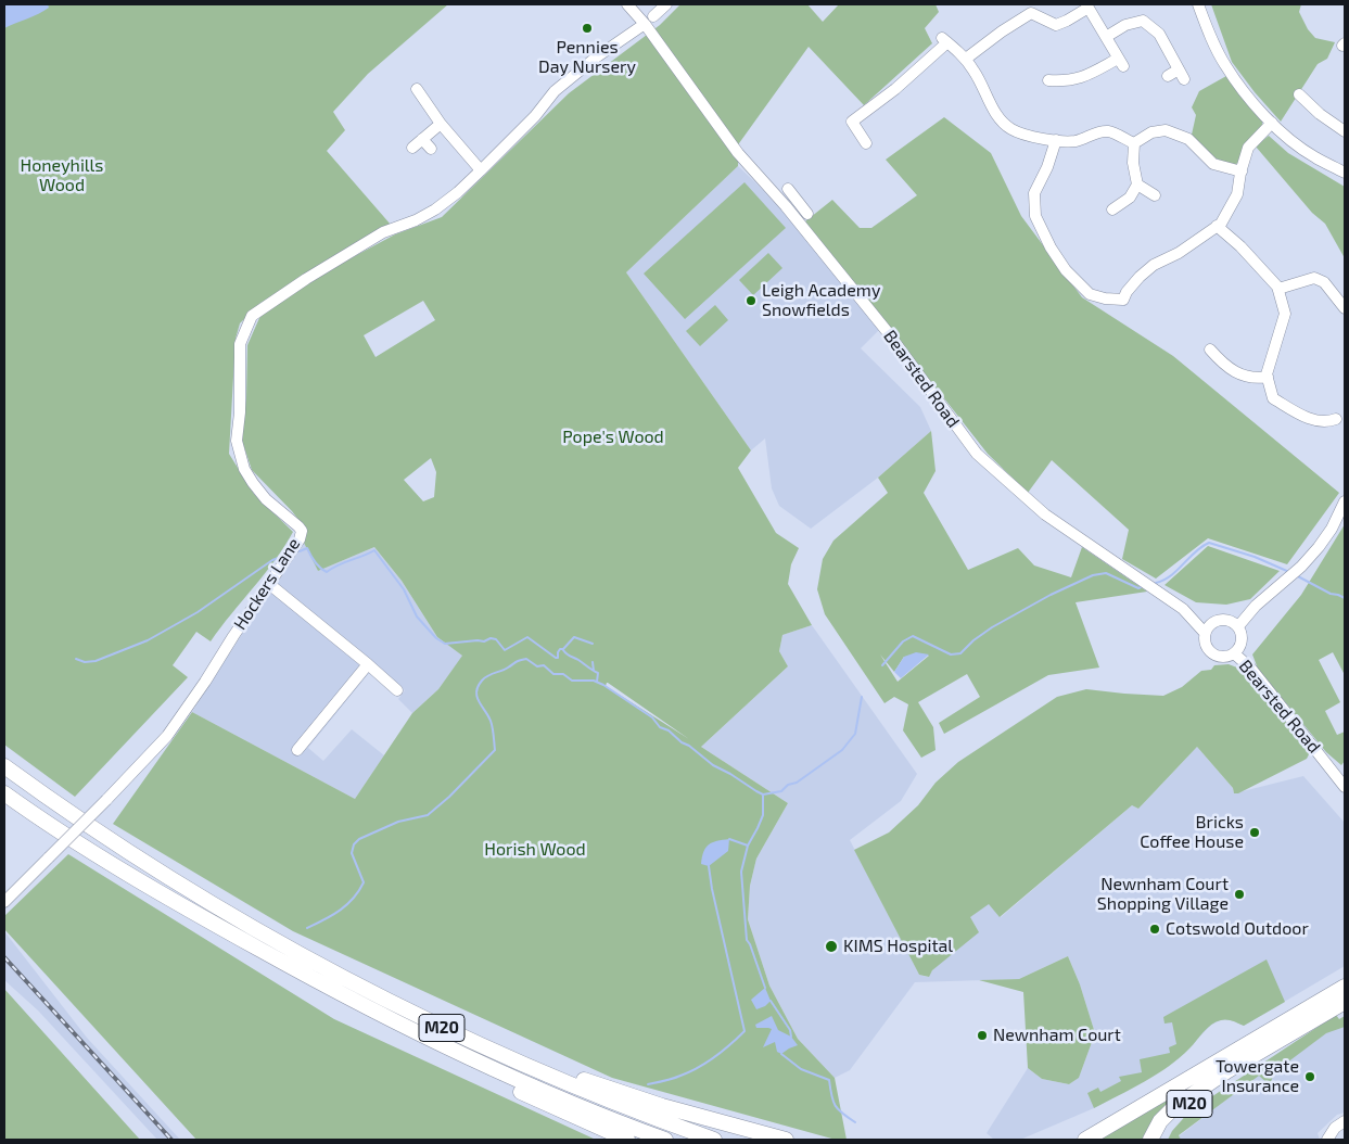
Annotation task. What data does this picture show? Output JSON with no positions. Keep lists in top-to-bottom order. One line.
{"streets":{"highway":["M20"],"street":["Bearsted Road","Hockers Lane"]},"crossings":[["Bearsted Road","Hockers Lane"]],"parks":["Honeyhills Wood","Pope's Wood","Horish Wood"],"places":["Pennies Day Nursery","Leigh Academy Snowfields","Bricks Coffee House","Newnham Court Shopping Village","Cotswold Outdoor","KIMS Hospital","Newnham Court","Towergate Insurance"]}
